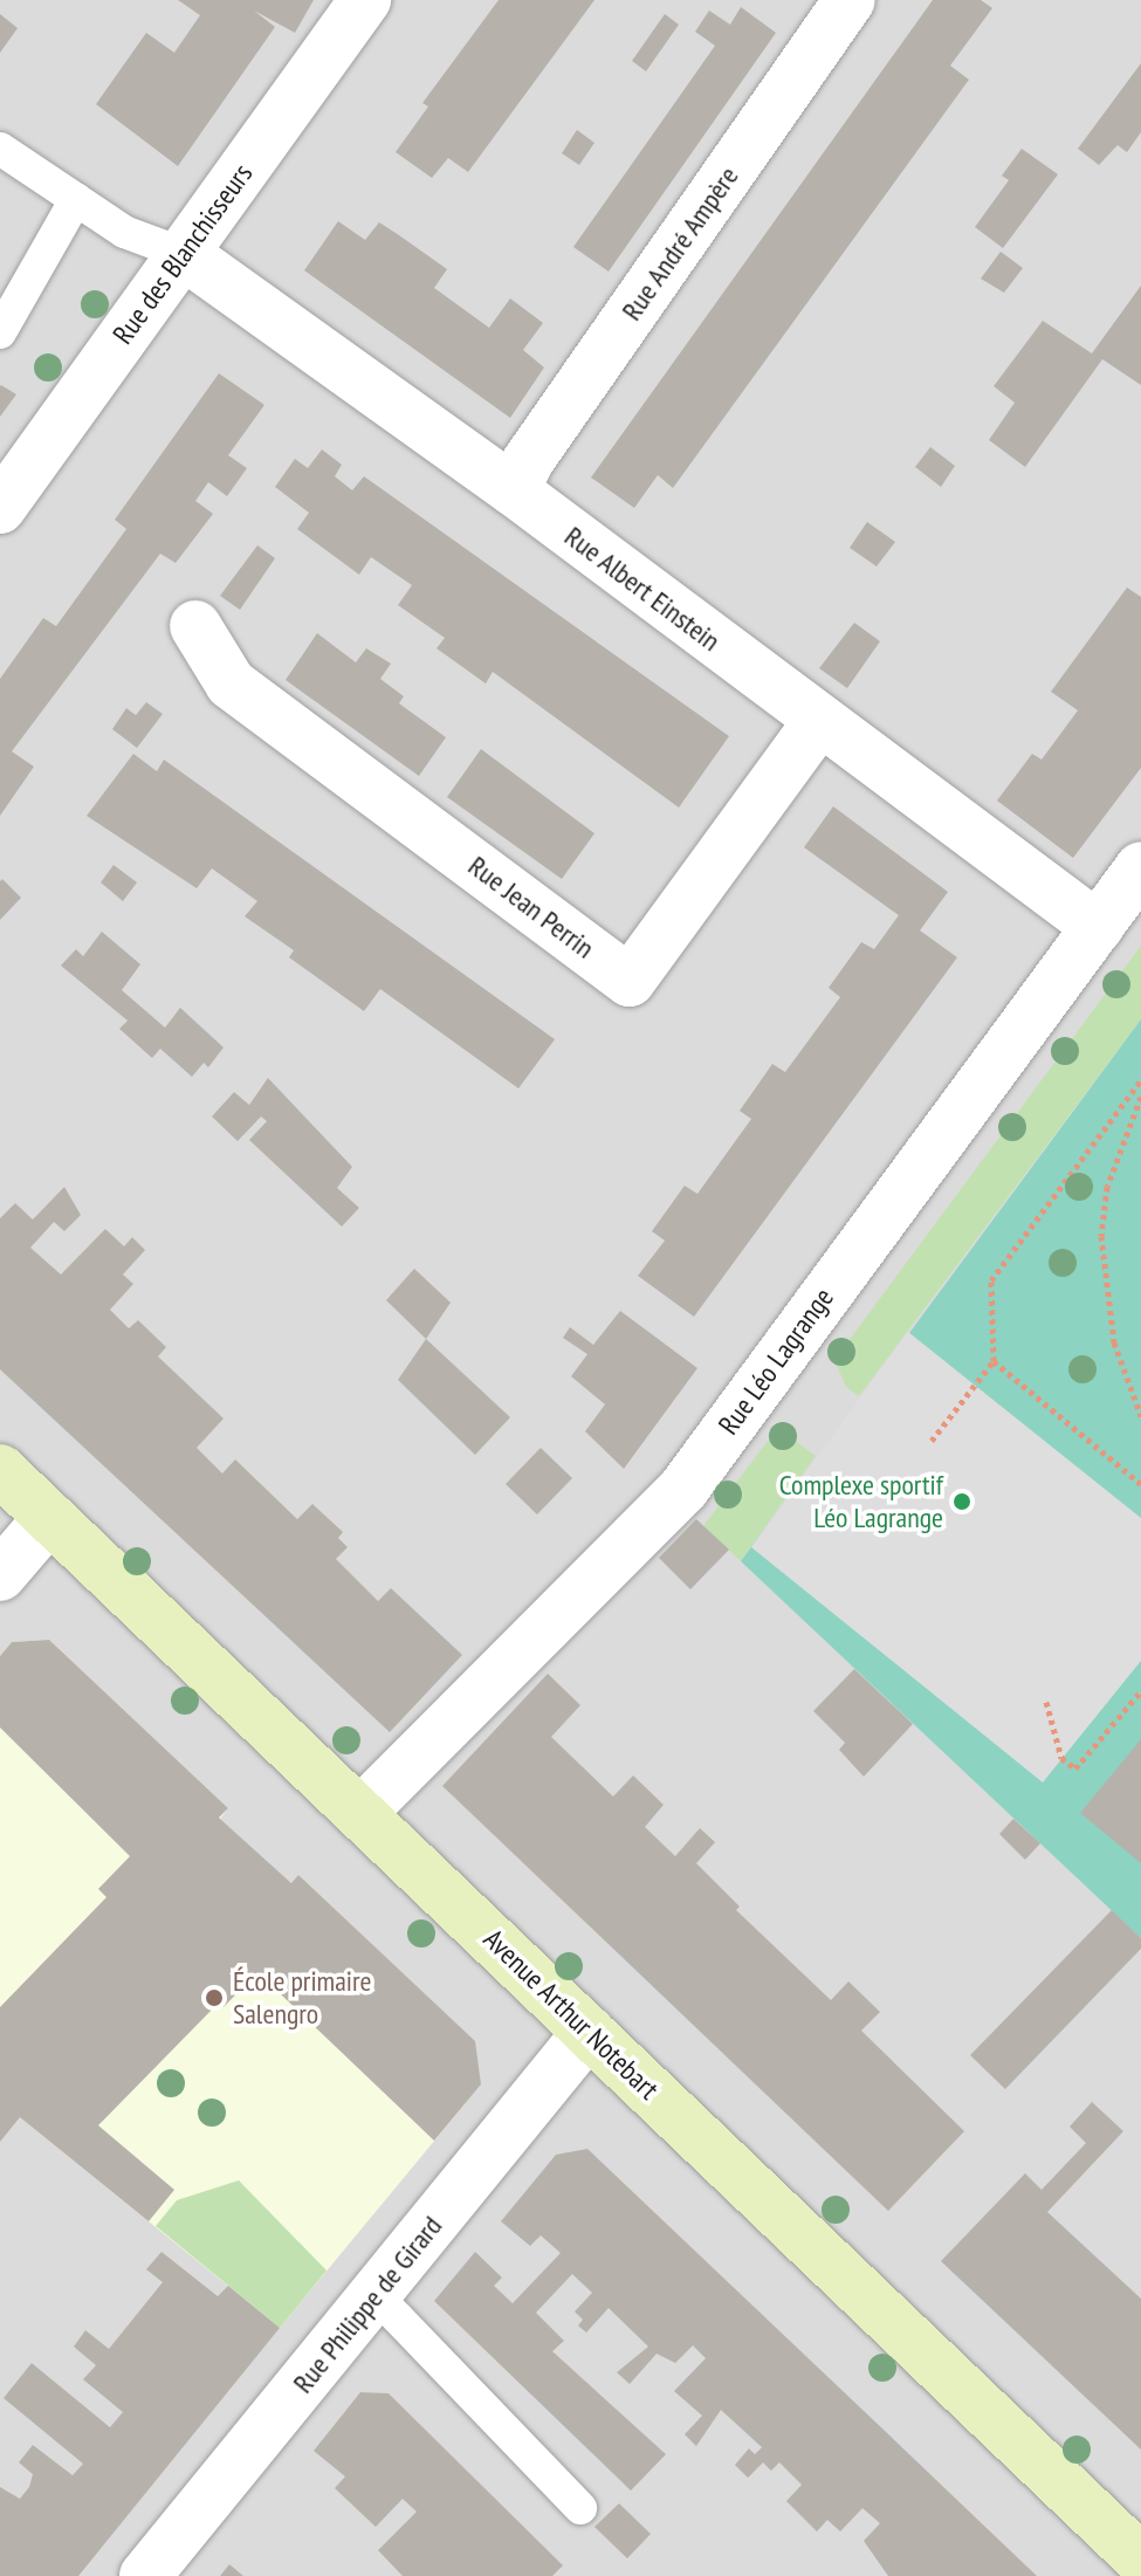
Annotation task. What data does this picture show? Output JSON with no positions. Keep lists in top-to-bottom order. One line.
{"streets":{"street":["Rue André Ampère","Rue des Blanchisseurs","Rue Albert Einstein","Rue Jean Perrin","Rue Léo Lagrange","Avenue Arthur Notebart","Rue Philippe de Girard"]},"crossings":[["Rue André Ampère","Rue Albert Einstein"],["Rue des Blanchisseurs","Rue Albert Einstein"],["Rue Albert Einstein","Rue Jean Perrin"],["Rue Albert Einstein","Rue Léo Lagrange"],["Rue Léo Lagrange","Avenue Arthur Notebart"],["Avenue Arthur Notebart","Rue Philippe de Girard"]],"places":["Complexe sportif Léo Lagrange","École primaire Salengro"]}
